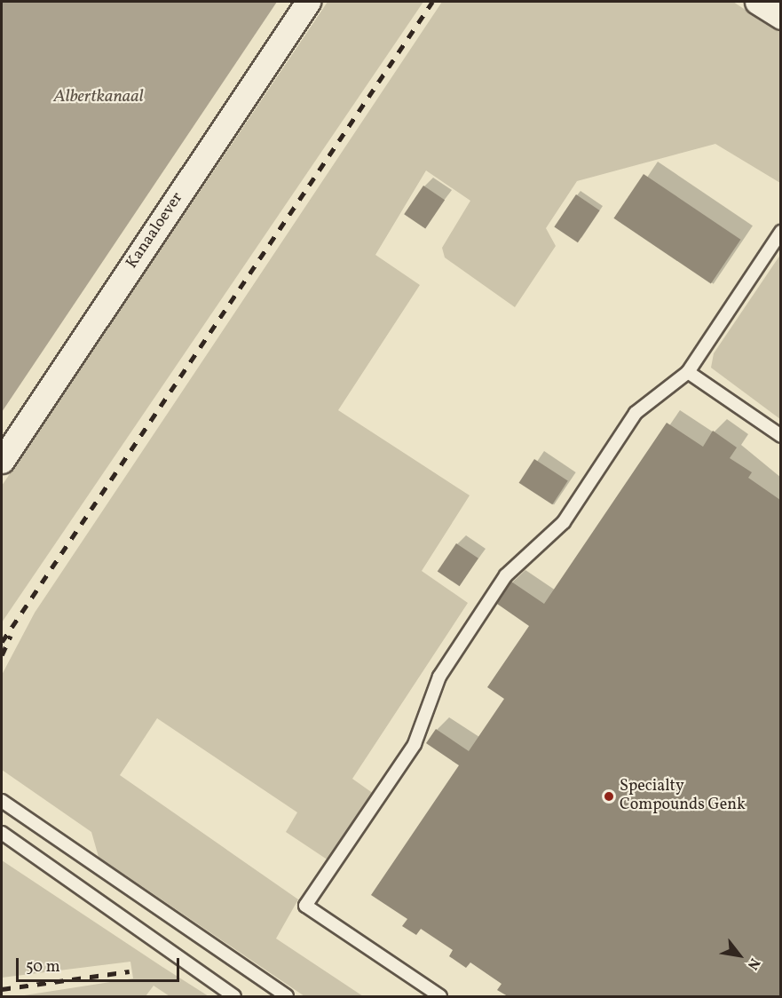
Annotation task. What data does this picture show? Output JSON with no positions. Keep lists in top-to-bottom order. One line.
{"streets":{"street":["Kanaaloever"]},"water":["Albertkanaal"],"places":["Specialty Compounds Genk"],"scale_bar":"50 m","north":"bottom right"}
